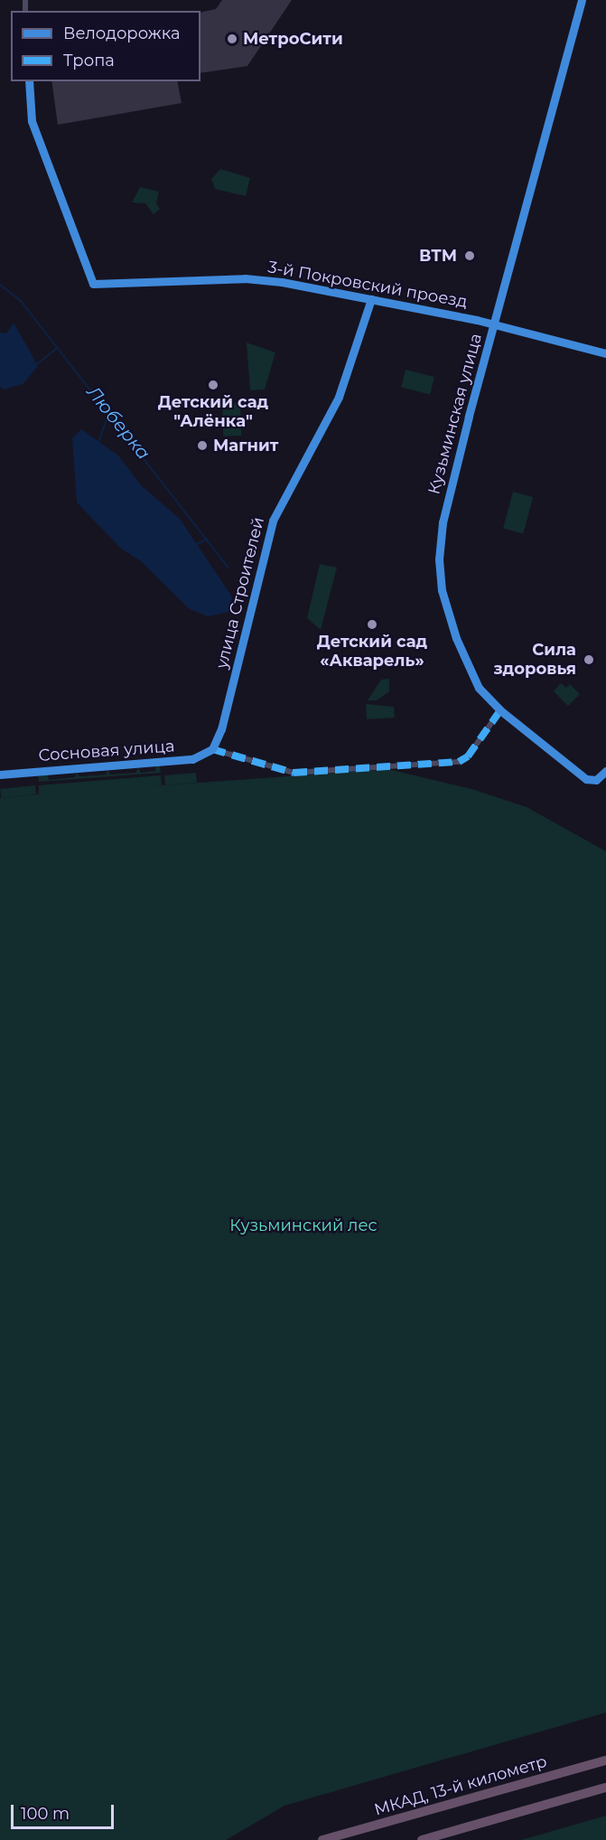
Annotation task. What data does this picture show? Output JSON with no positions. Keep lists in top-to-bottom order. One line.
{"streets":{"highway":["МКАД, 13-й километр"],"street":["3-й Покровский проезд","Кузьминская улица","улица Строителей","Сосновая улица"]},"crossings":[["3-й Покровский проезд","Кузьминская улица"],["3-й Покровский проезд","улица Строителей"],["улица Строителей","Сосновая улица"]],"water":["Люберка"],"parks":["Кузьминский лес"],"places":["МетроСити","ВТМ","Детский сад \"Алёнка\"","Магнит","Детский сад «Акварель»","Сила здоровья"],"legend":["Велодорожка","Тропа"],"scale_bar":"100 m"}
